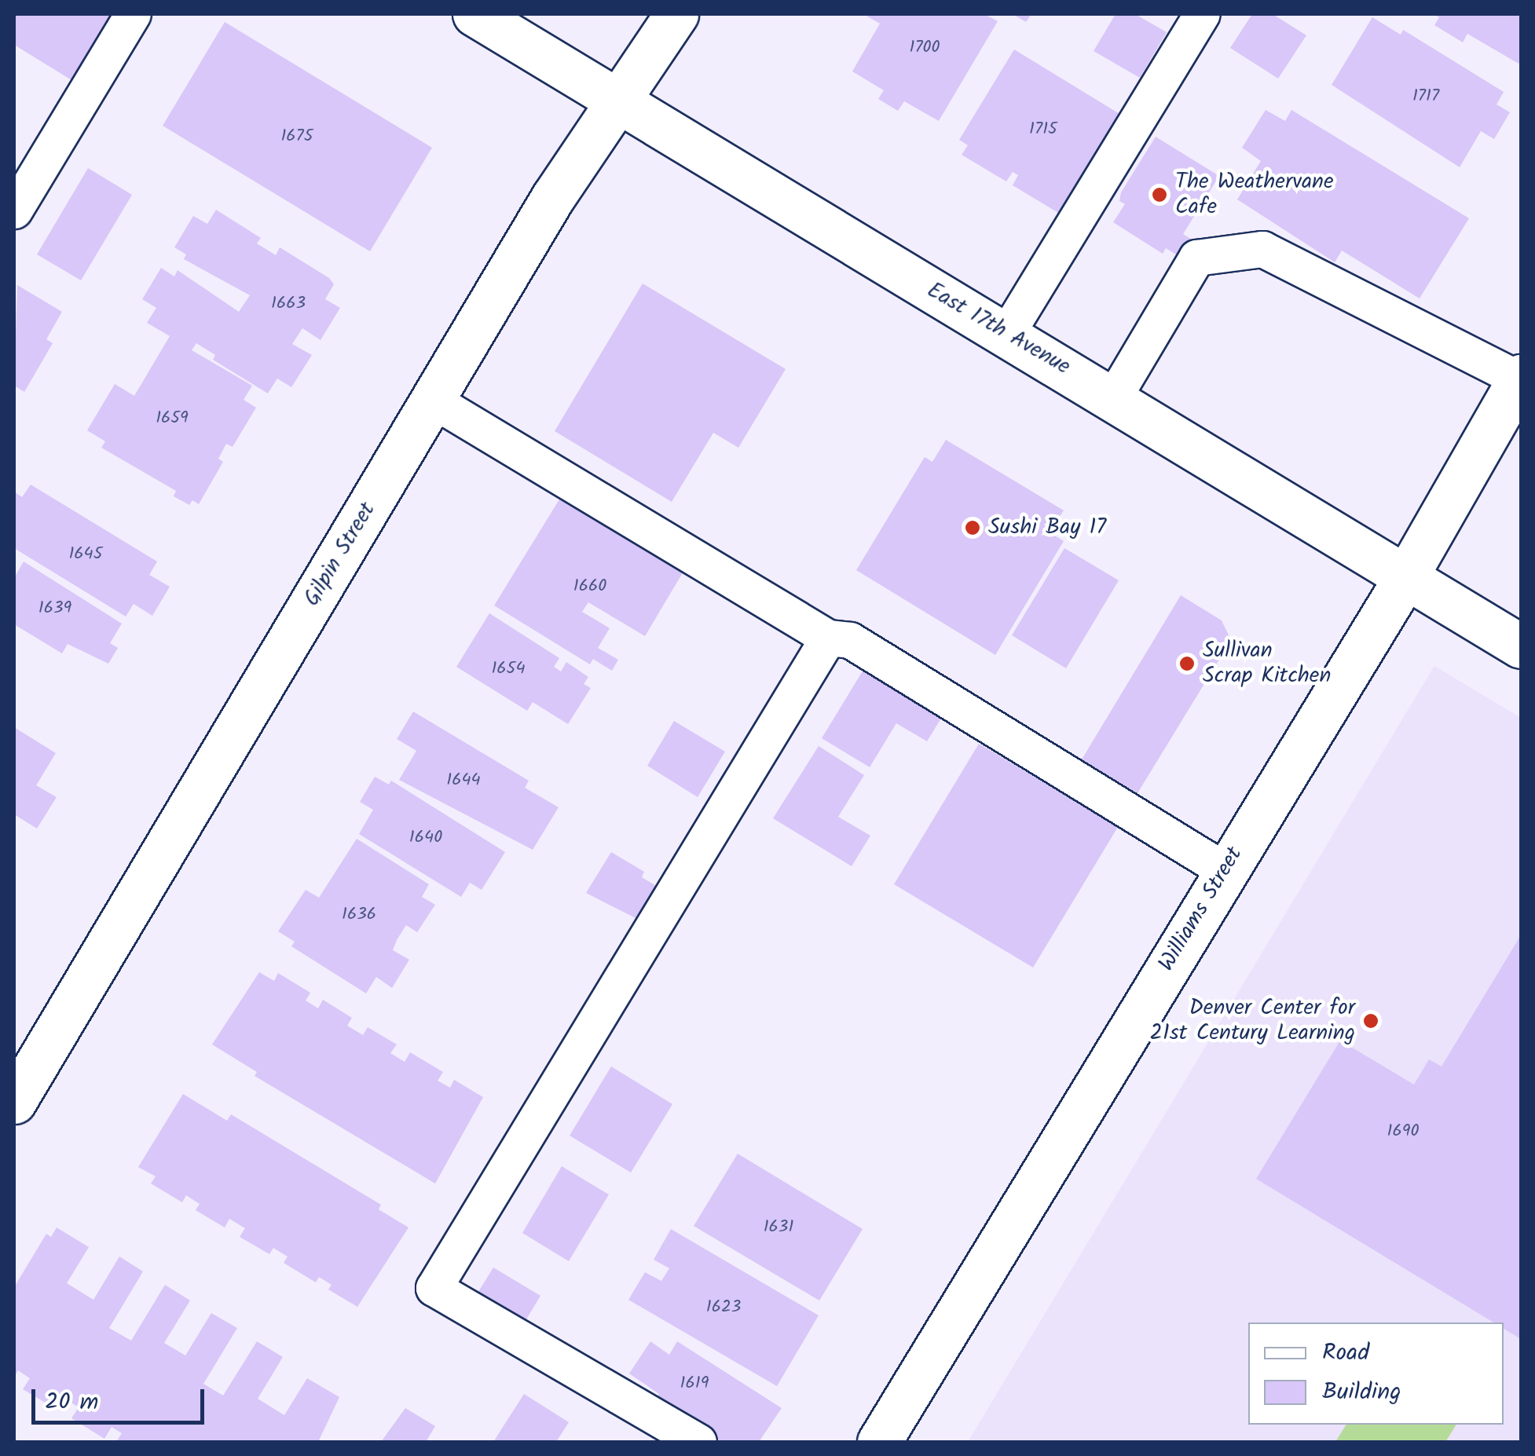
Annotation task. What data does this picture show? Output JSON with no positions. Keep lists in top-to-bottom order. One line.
{"streets":{"street":["East 17th Avenue","Gilpin Street","Williams Street"]},"crossings":[["East 17th Avenue","Gilpin Street"],["East 17th Avenue","Williams Street"]],"places":["The Weathervane Cafe","Sushi Bay 17","Sullivan Scrap Kitchen","Denver Center for 21st Century Learning"],"house_numbers":["1700","1717","1715","1675","1663","1659","1645","1660","1639","1654","1644","1640","1636","1690","1631","1623","1619"],"legend":["Road","Building"],"scale_bar":"20 m"}
